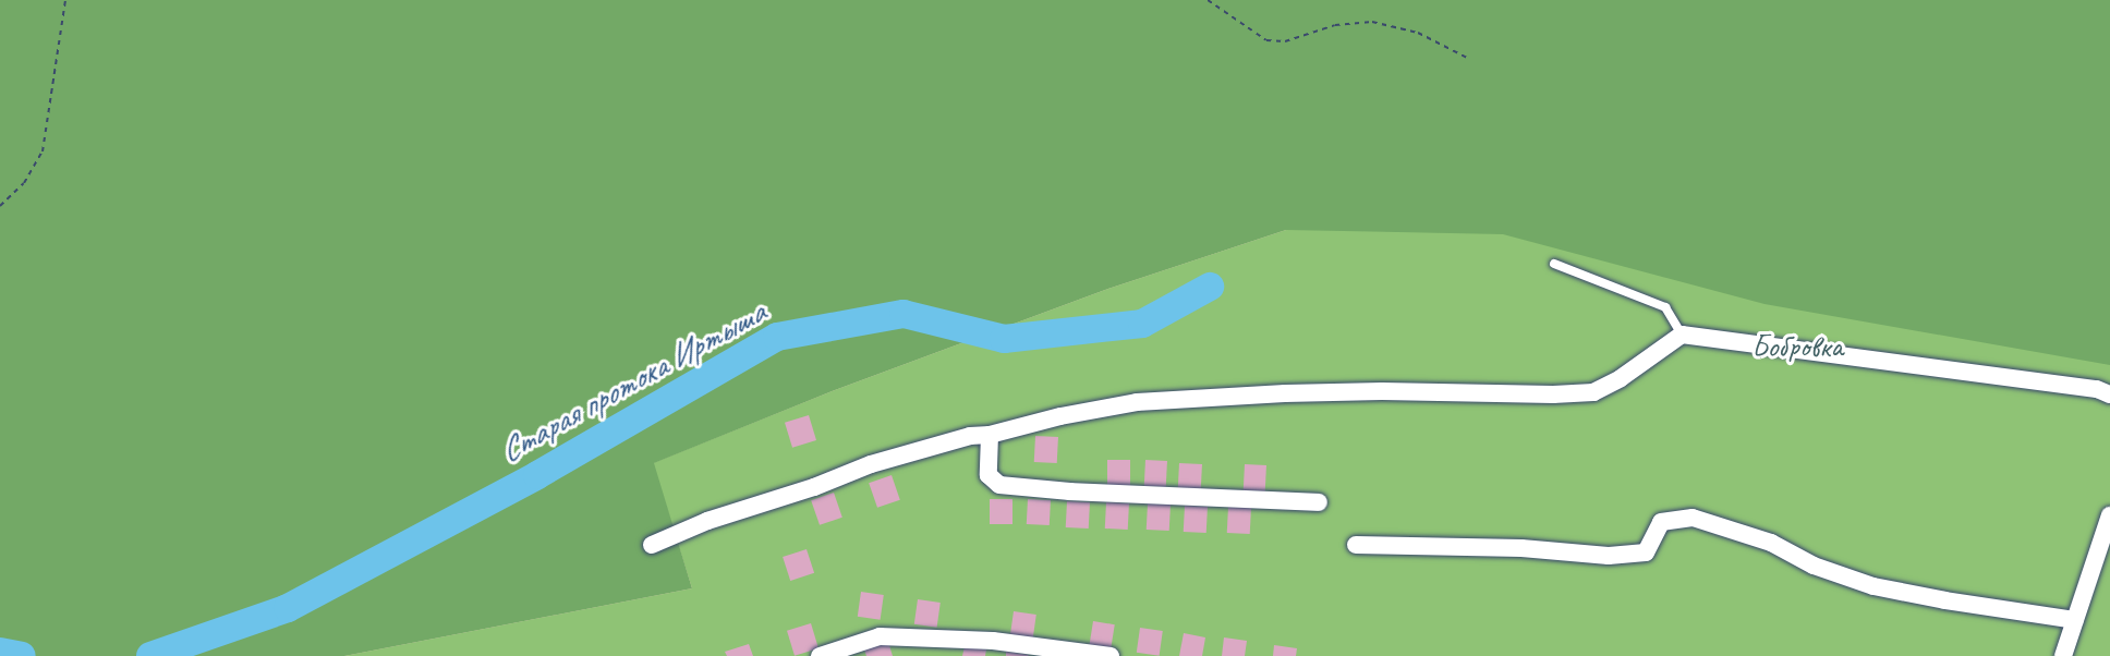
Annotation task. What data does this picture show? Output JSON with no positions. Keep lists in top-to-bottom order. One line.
{"water":["Старая протока Иртыша"],"parks":["Бобровка"]}
